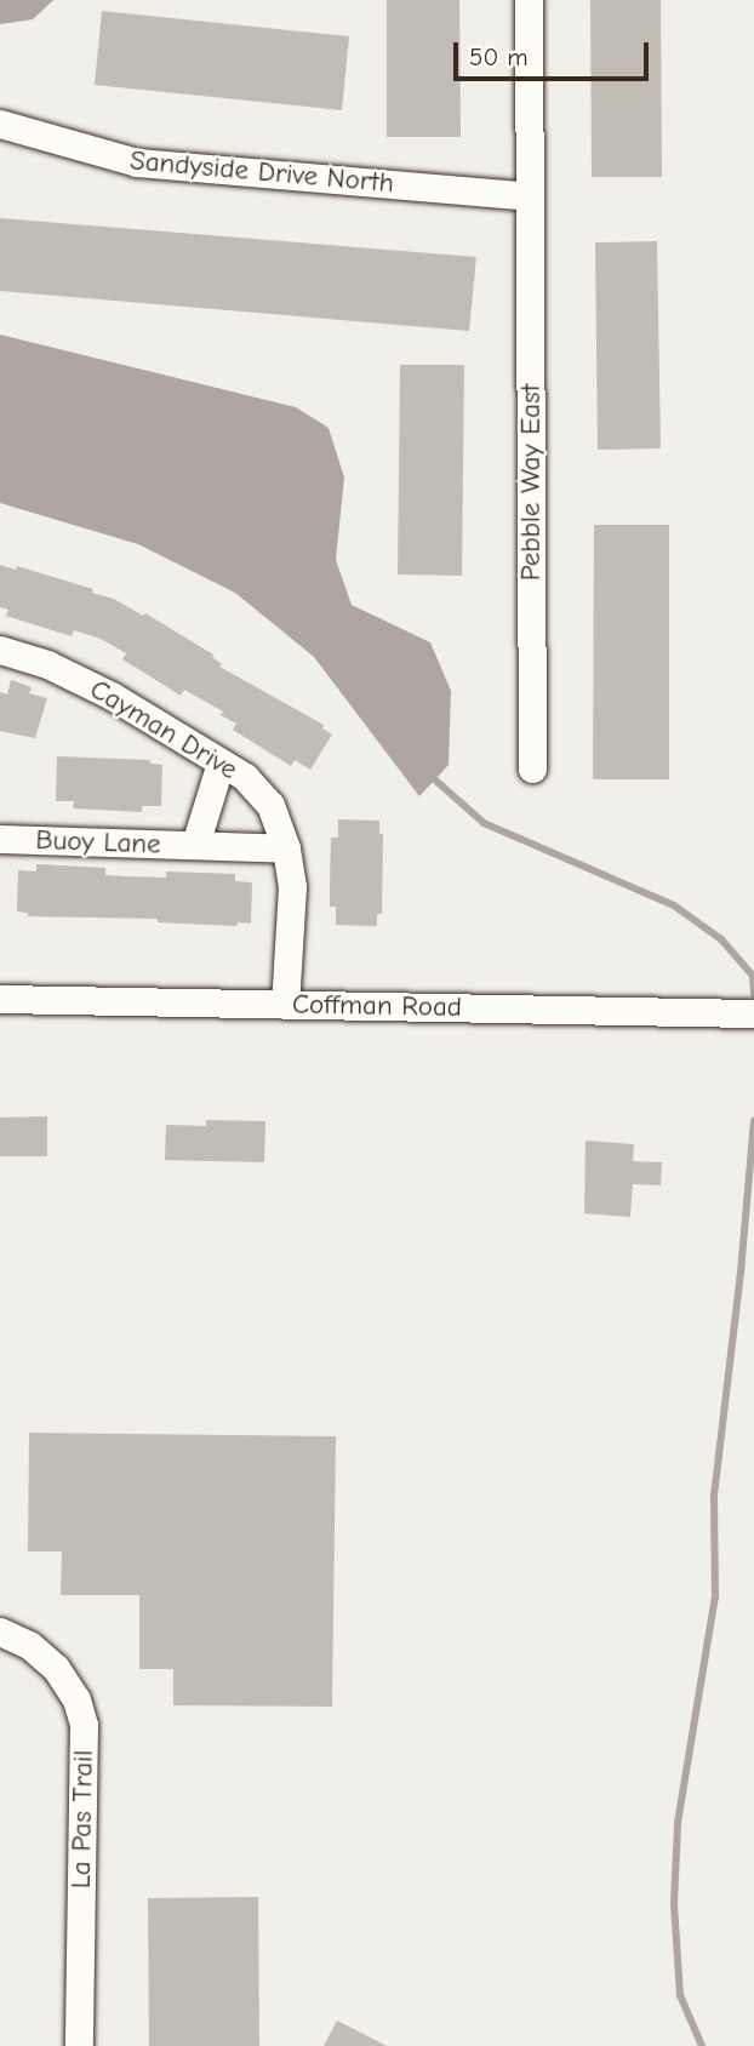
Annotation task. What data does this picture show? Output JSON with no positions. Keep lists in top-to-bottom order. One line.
{"streets":{"street":["Sandyside Drive North","Pebble Way East","Cayman Drive","Buoy Lane","Coffman Road","La Pas Trail"]},"crossings":[["Sandyside Drive North","Pebble Way East"],["Cayman Drive","Buoy Lane"],["Cayman Drive","Coffman Road"]],"scale_bar":"50 m"}
